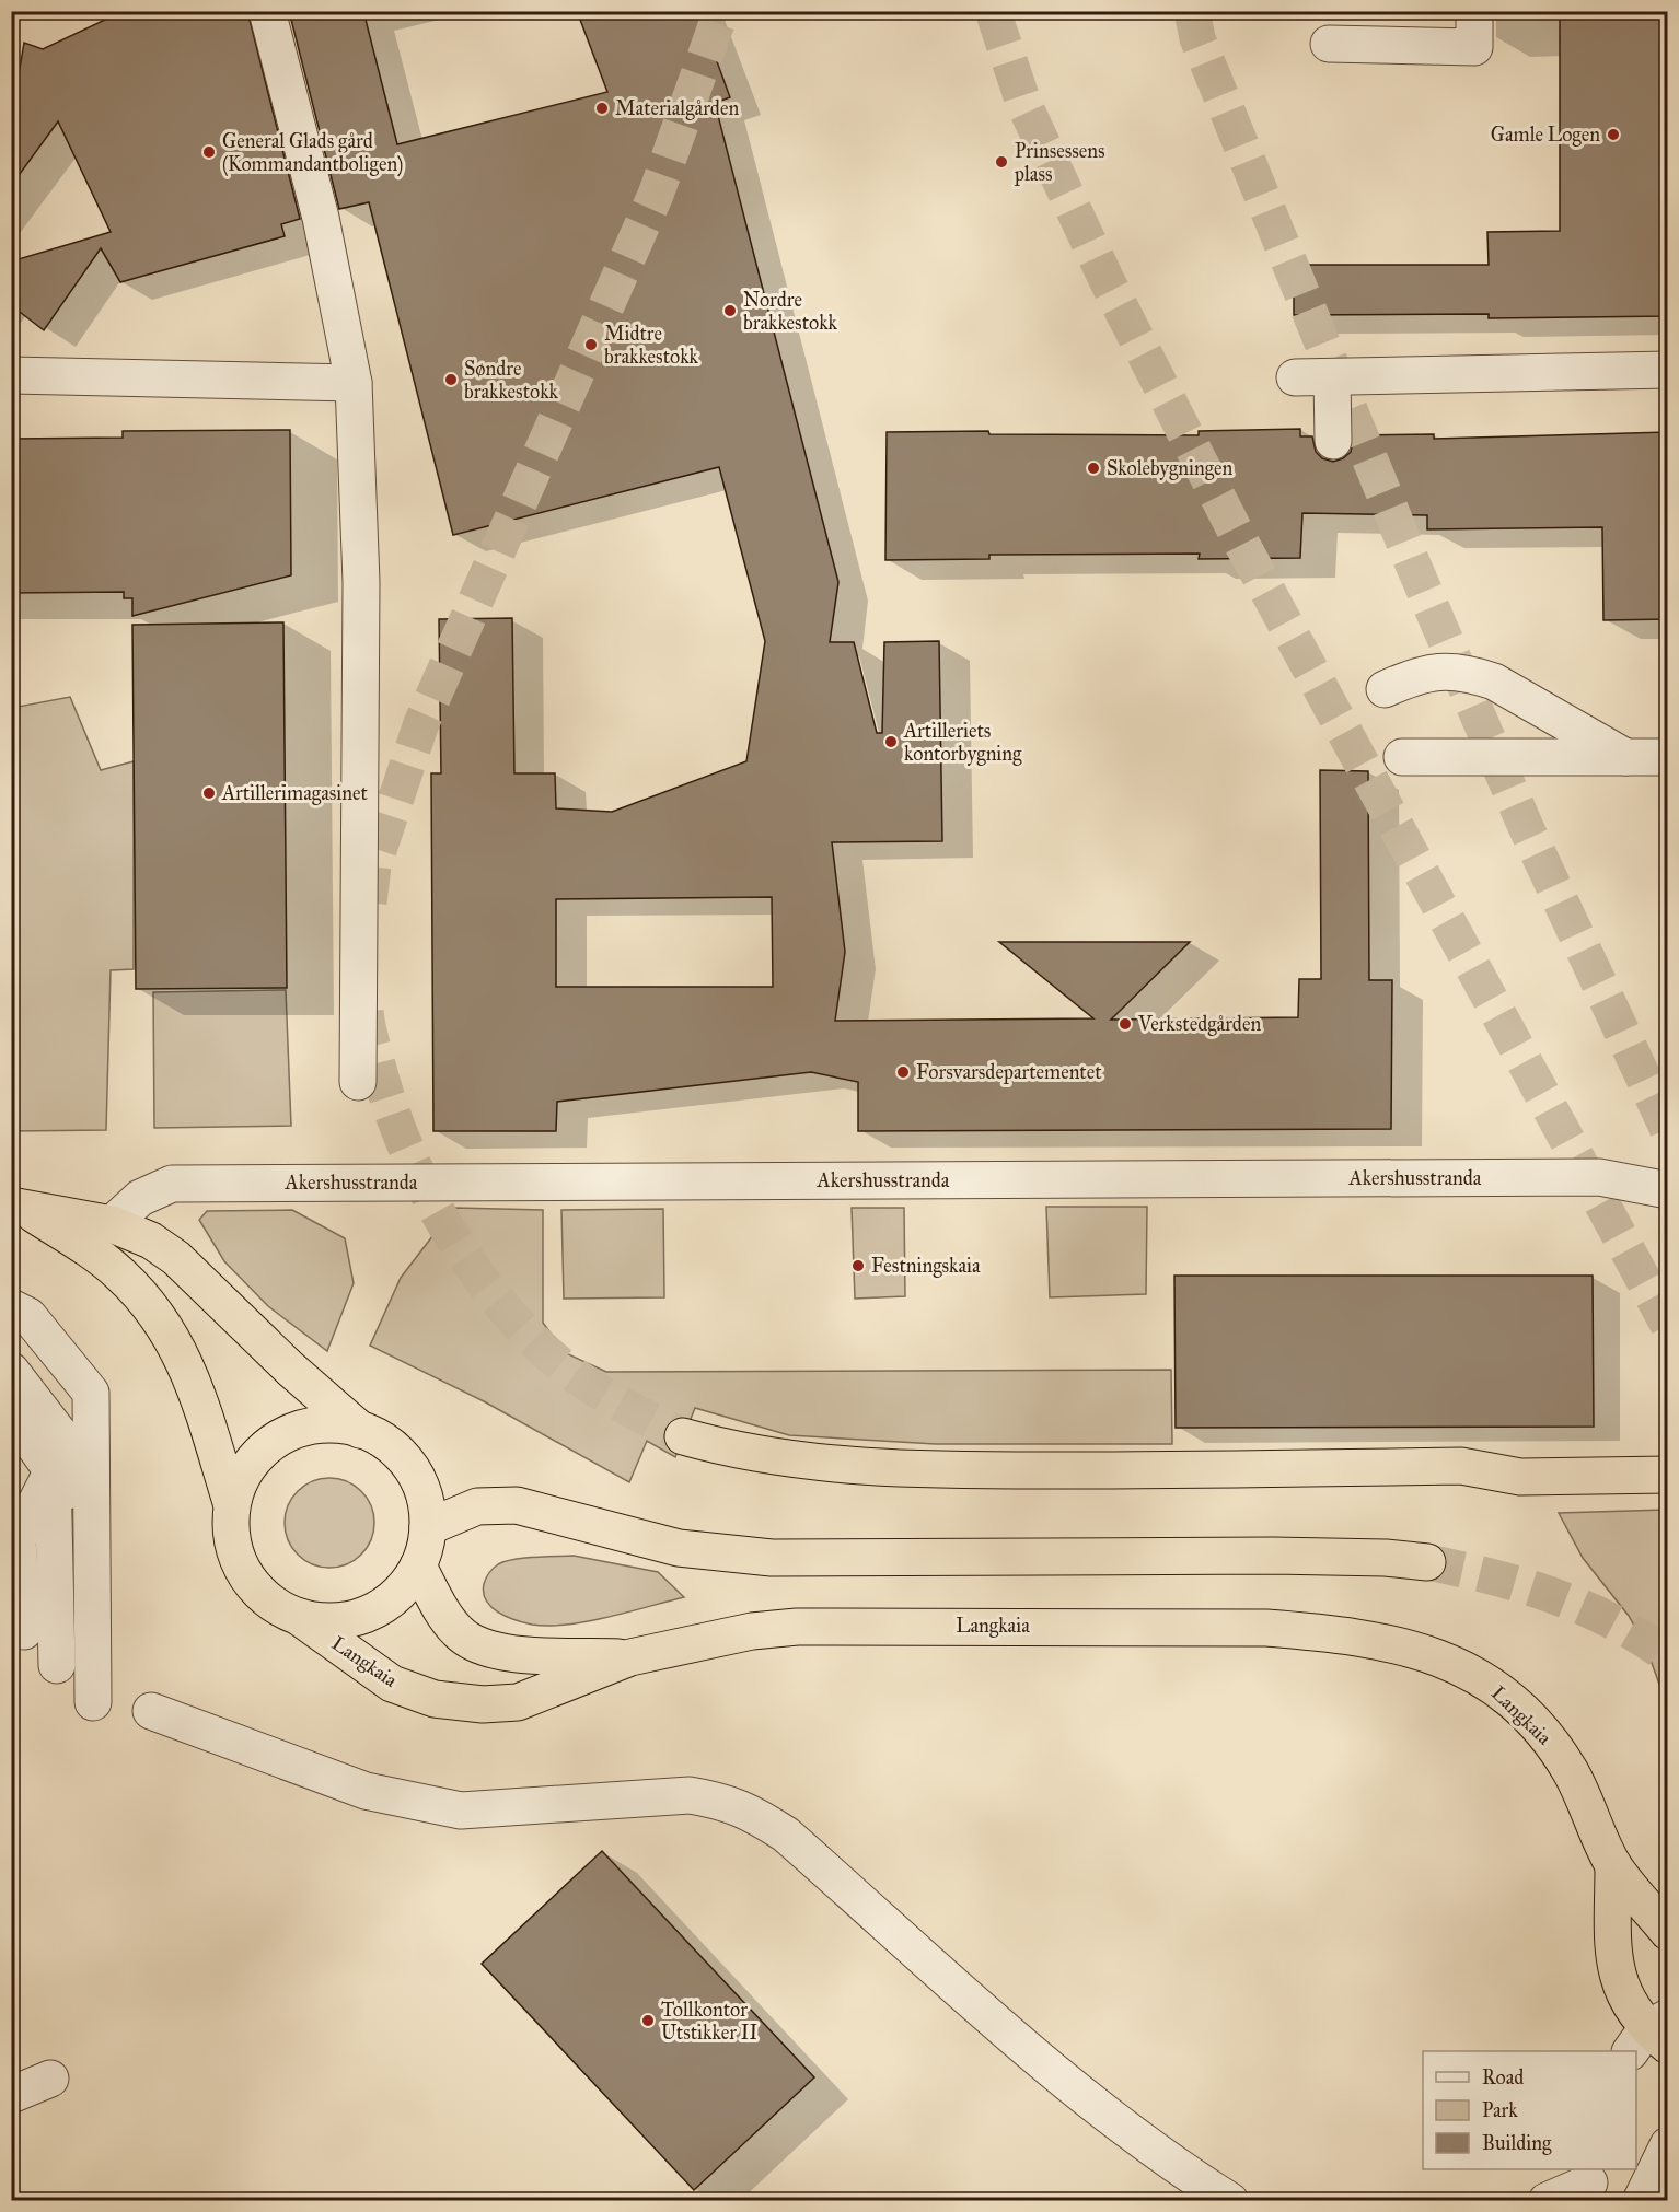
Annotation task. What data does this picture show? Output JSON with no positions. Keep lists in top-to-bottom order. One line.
{"streets":{"highway":["Langkaia"],"street":["Akershusstranda"]},"places":["Materialgården","Gamle Logen","General Glads gård (Kommandantboligen)","Prinsessens plass","Nordre brakkestokk","Midtre brakkestokk","Søndre brakkestokk","Skolebygningen","Artilleriets kontorbygning","Artillerimagasinet","Verkstedgården","Forsvarsdepartementet","Festningskaia","Tollkontor Utstikker II"],"legend":["Road","Park","Building"]}
